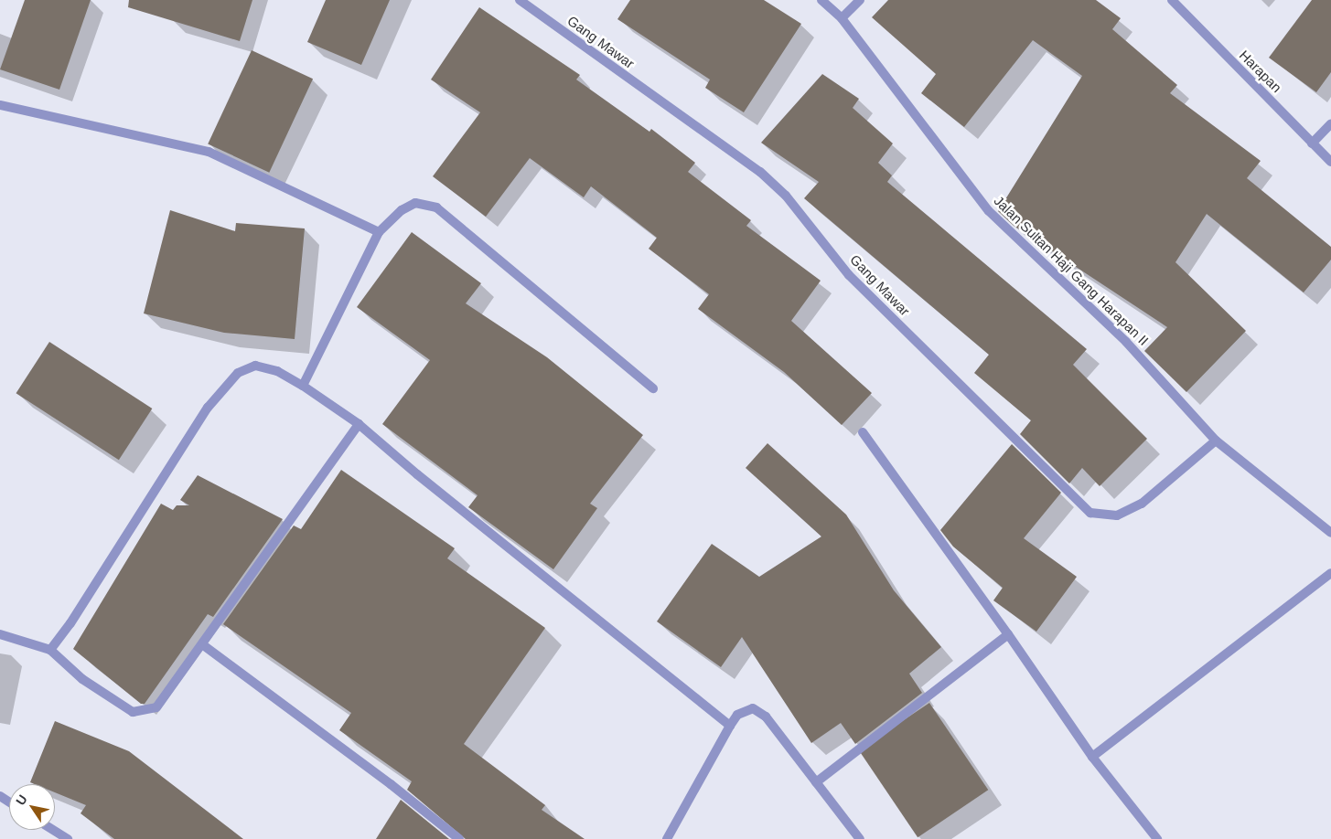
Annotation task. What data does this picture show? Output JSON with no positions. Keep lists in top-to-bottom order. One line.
{"streets":{"street":["Gang Mawar","Harapan","Jalan Sultan Haji Gang Harapan II"]},"crossings":[["Gang Mawar","Jalan Sultan Haji Gang Harapan II"]],"north":"top left"}
